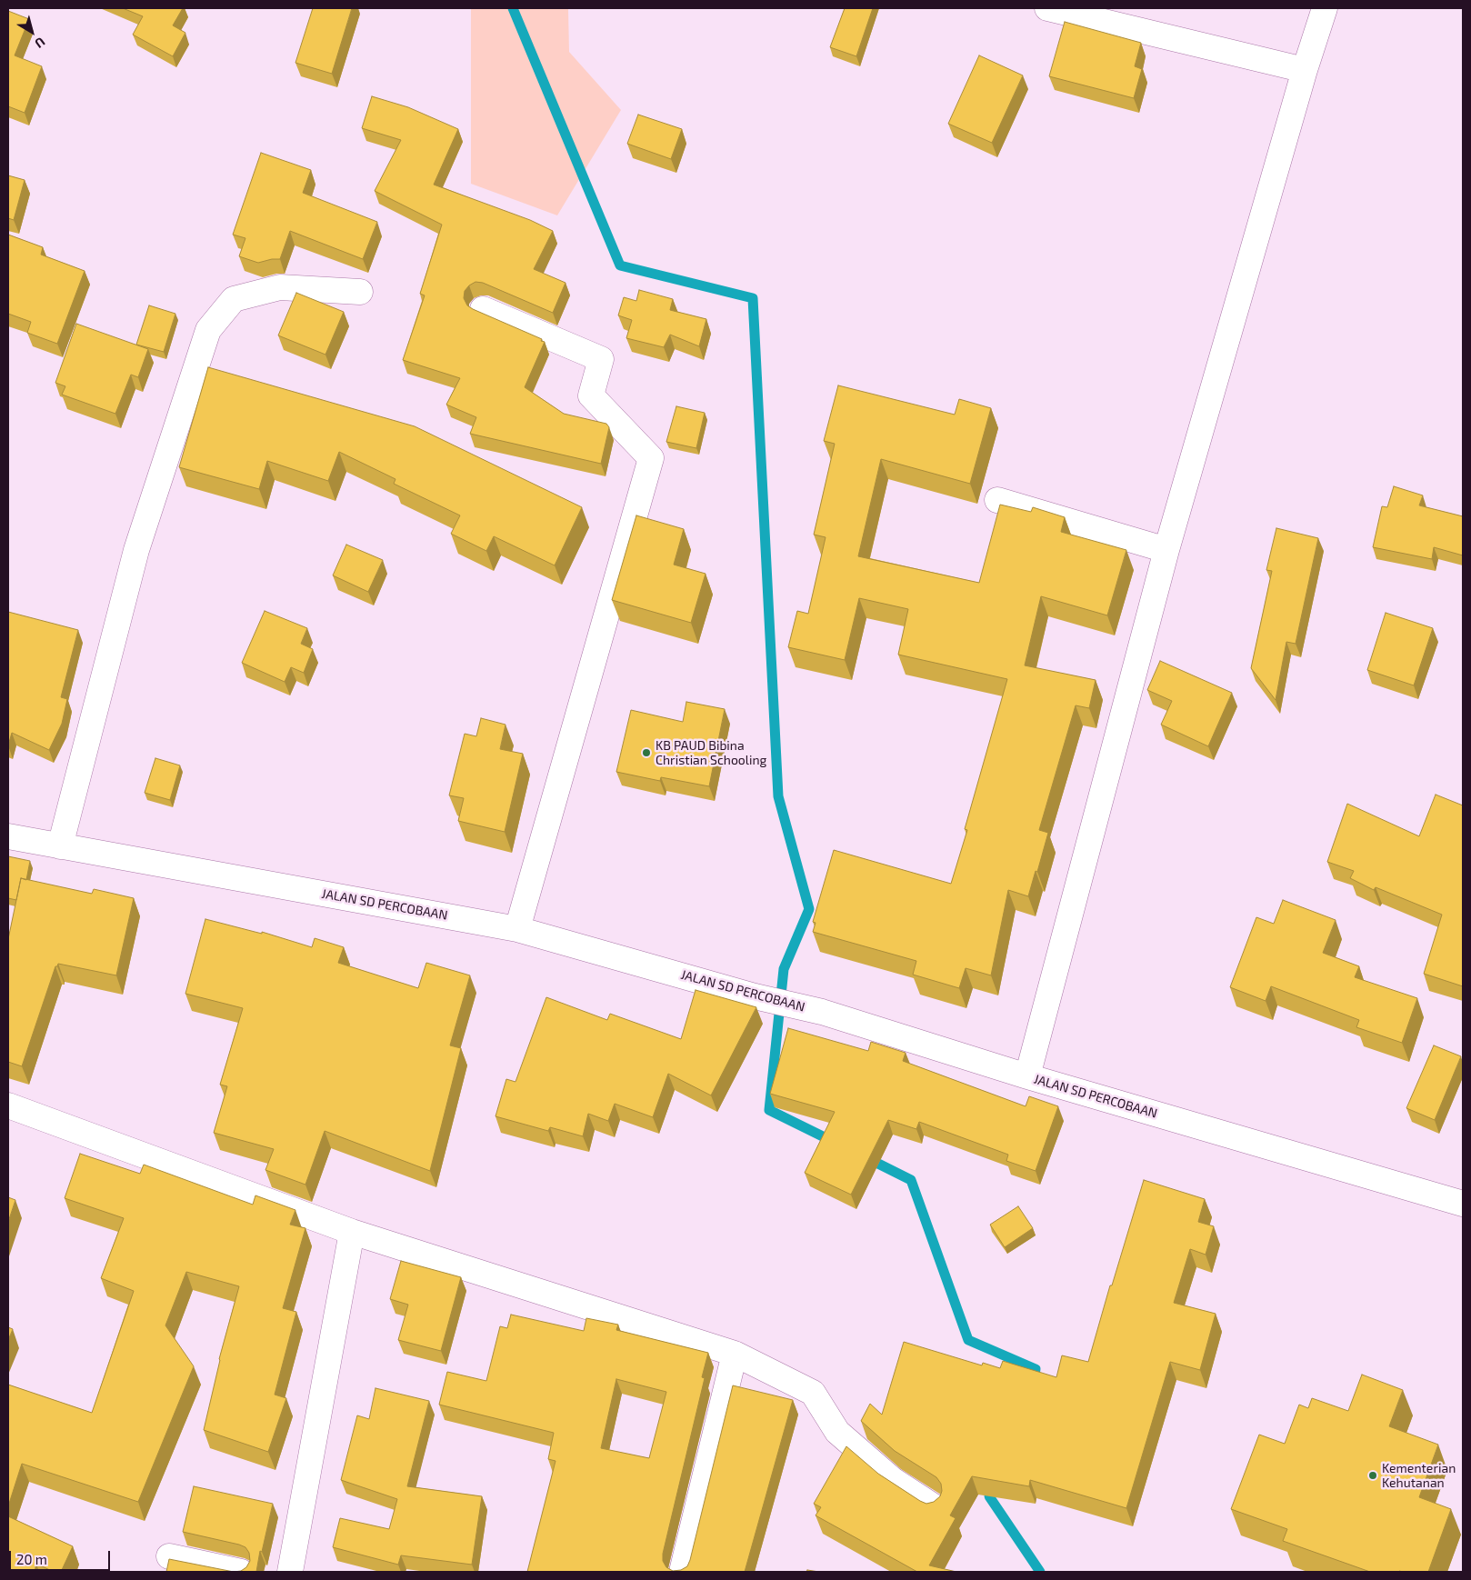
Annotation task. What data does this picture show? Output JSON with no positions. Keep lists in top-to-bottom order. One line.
{"streets":{"street":["JALAN SD PERCOBAAN"]},"places":["KB PAUD Bibina Christian Schooling","Kementerian Kehutanan"],"scale_bar":"20 m","north":"bottom right"}
